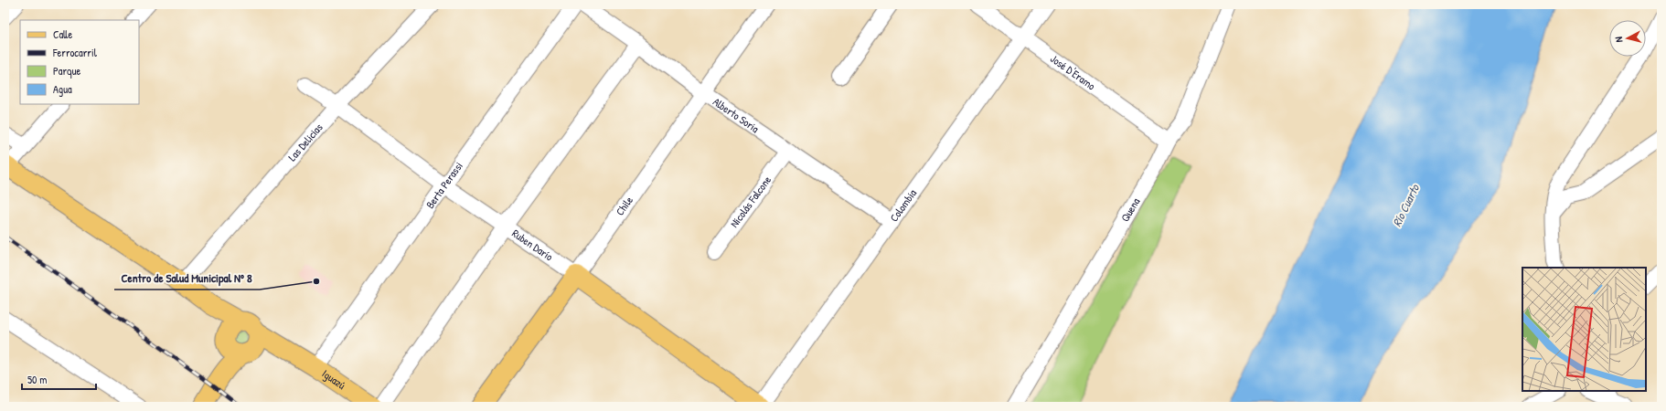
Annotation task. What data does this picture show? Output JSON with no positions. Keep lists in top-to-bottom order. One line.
{"streets":{"main road":["Chile","Ruben Darío","Iguazú"],"street":["José D'Eramo","Alberto Soria","Las Delicias","Berta Perassi","Nicolás Falcone","Colombia","Quena"]},"crossings":[["José D'Eramo","Colombia"],["José D'Eramo","Quena"],["Alberto Soria","Nicolás Falcone"],["Alberto Soria","Chile"],["Alberto Soria","Colombia"],["Las Delicias","Ruben Darío"],["Berta Perassi","Ruben Darío"],["Berta Perassi","Iguazú"],["Chile","Ruben Darío"],["Colombia","Ruben Darío"]],"water":["Río Cuarto"],"places":["Centro de Salud Municipal Nº 8"],"legend":["Calle","Ferrocarril","Parque","Agua"],"scale_bar":"50 m","north":"left"}
